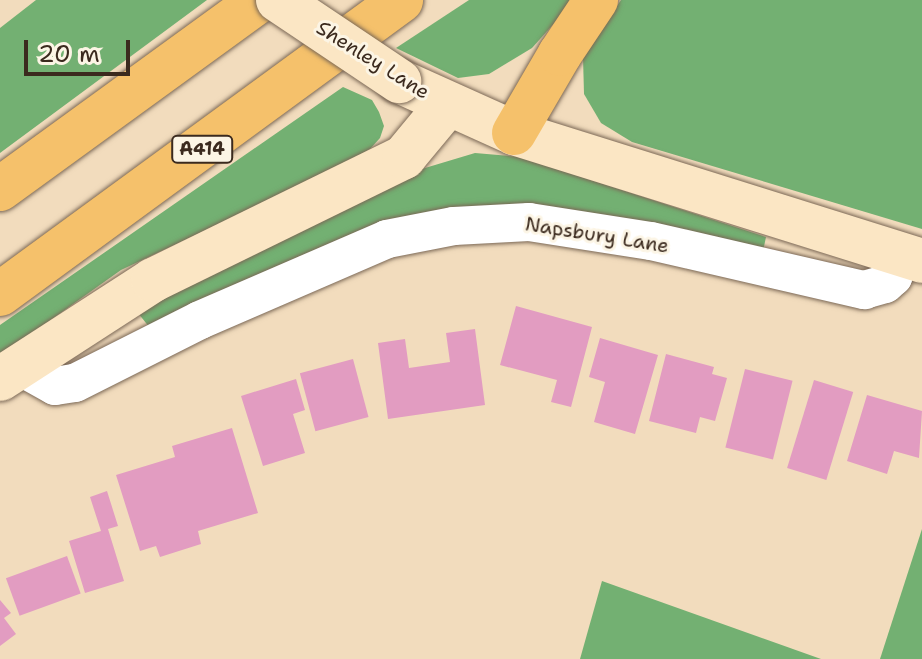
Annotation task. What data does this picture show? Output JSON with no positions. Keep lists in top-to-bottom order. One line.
{"streets":{"highway":["A414"],"street":["Shenley Lane","Napsbury Lane"]},"crossings":[["Shenley Lane","Napsbury Lane"]],"scale_bar":"20 m"}
